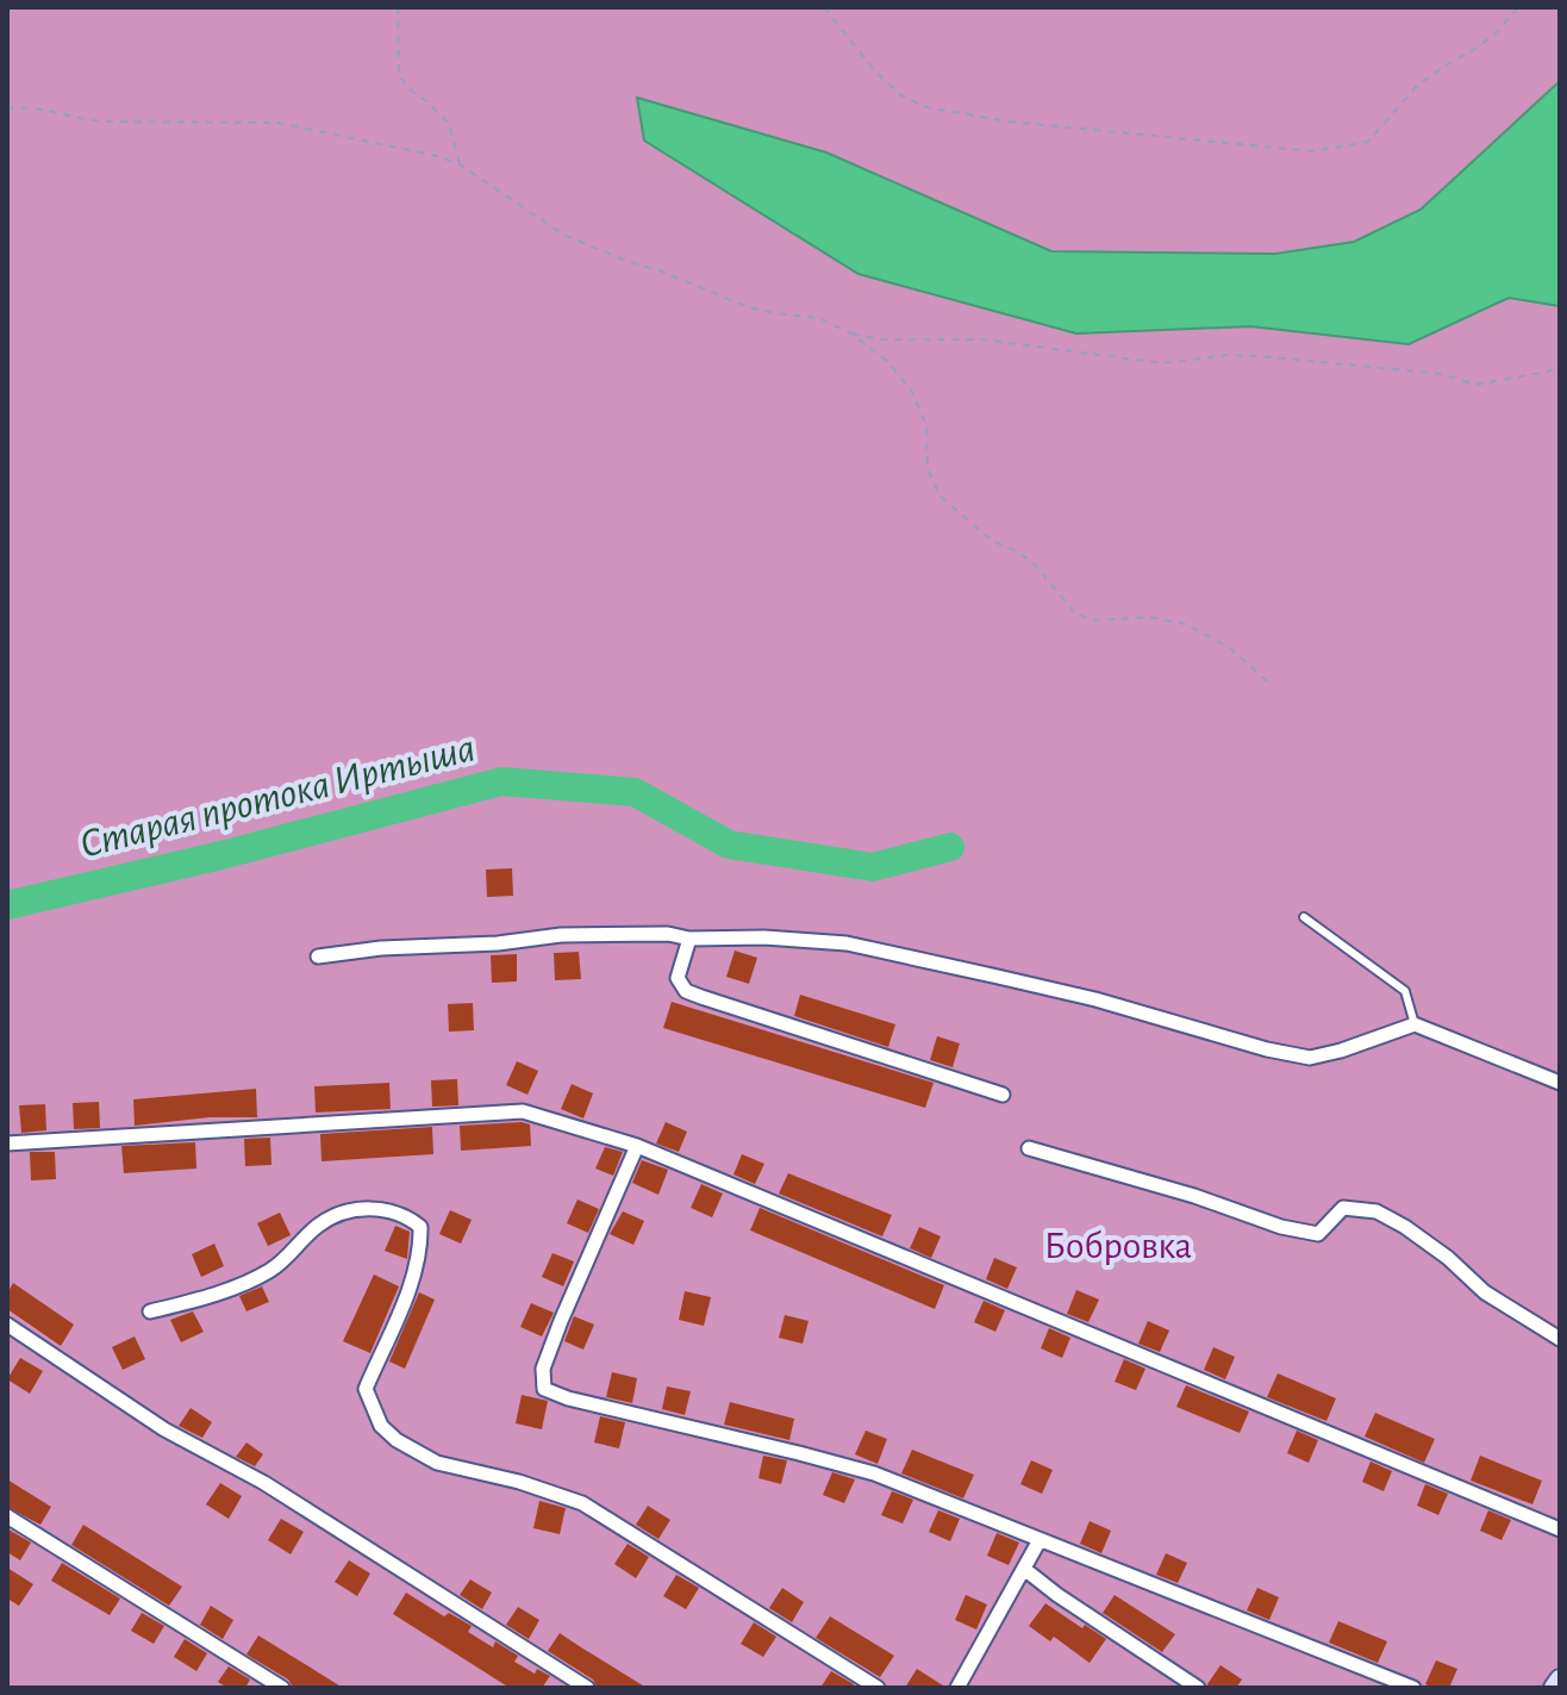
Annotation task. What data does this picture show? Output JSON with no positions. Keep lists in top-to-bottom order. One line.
{"water":["Старая протока Иртыша"],"parks":["Бобровка"]}
